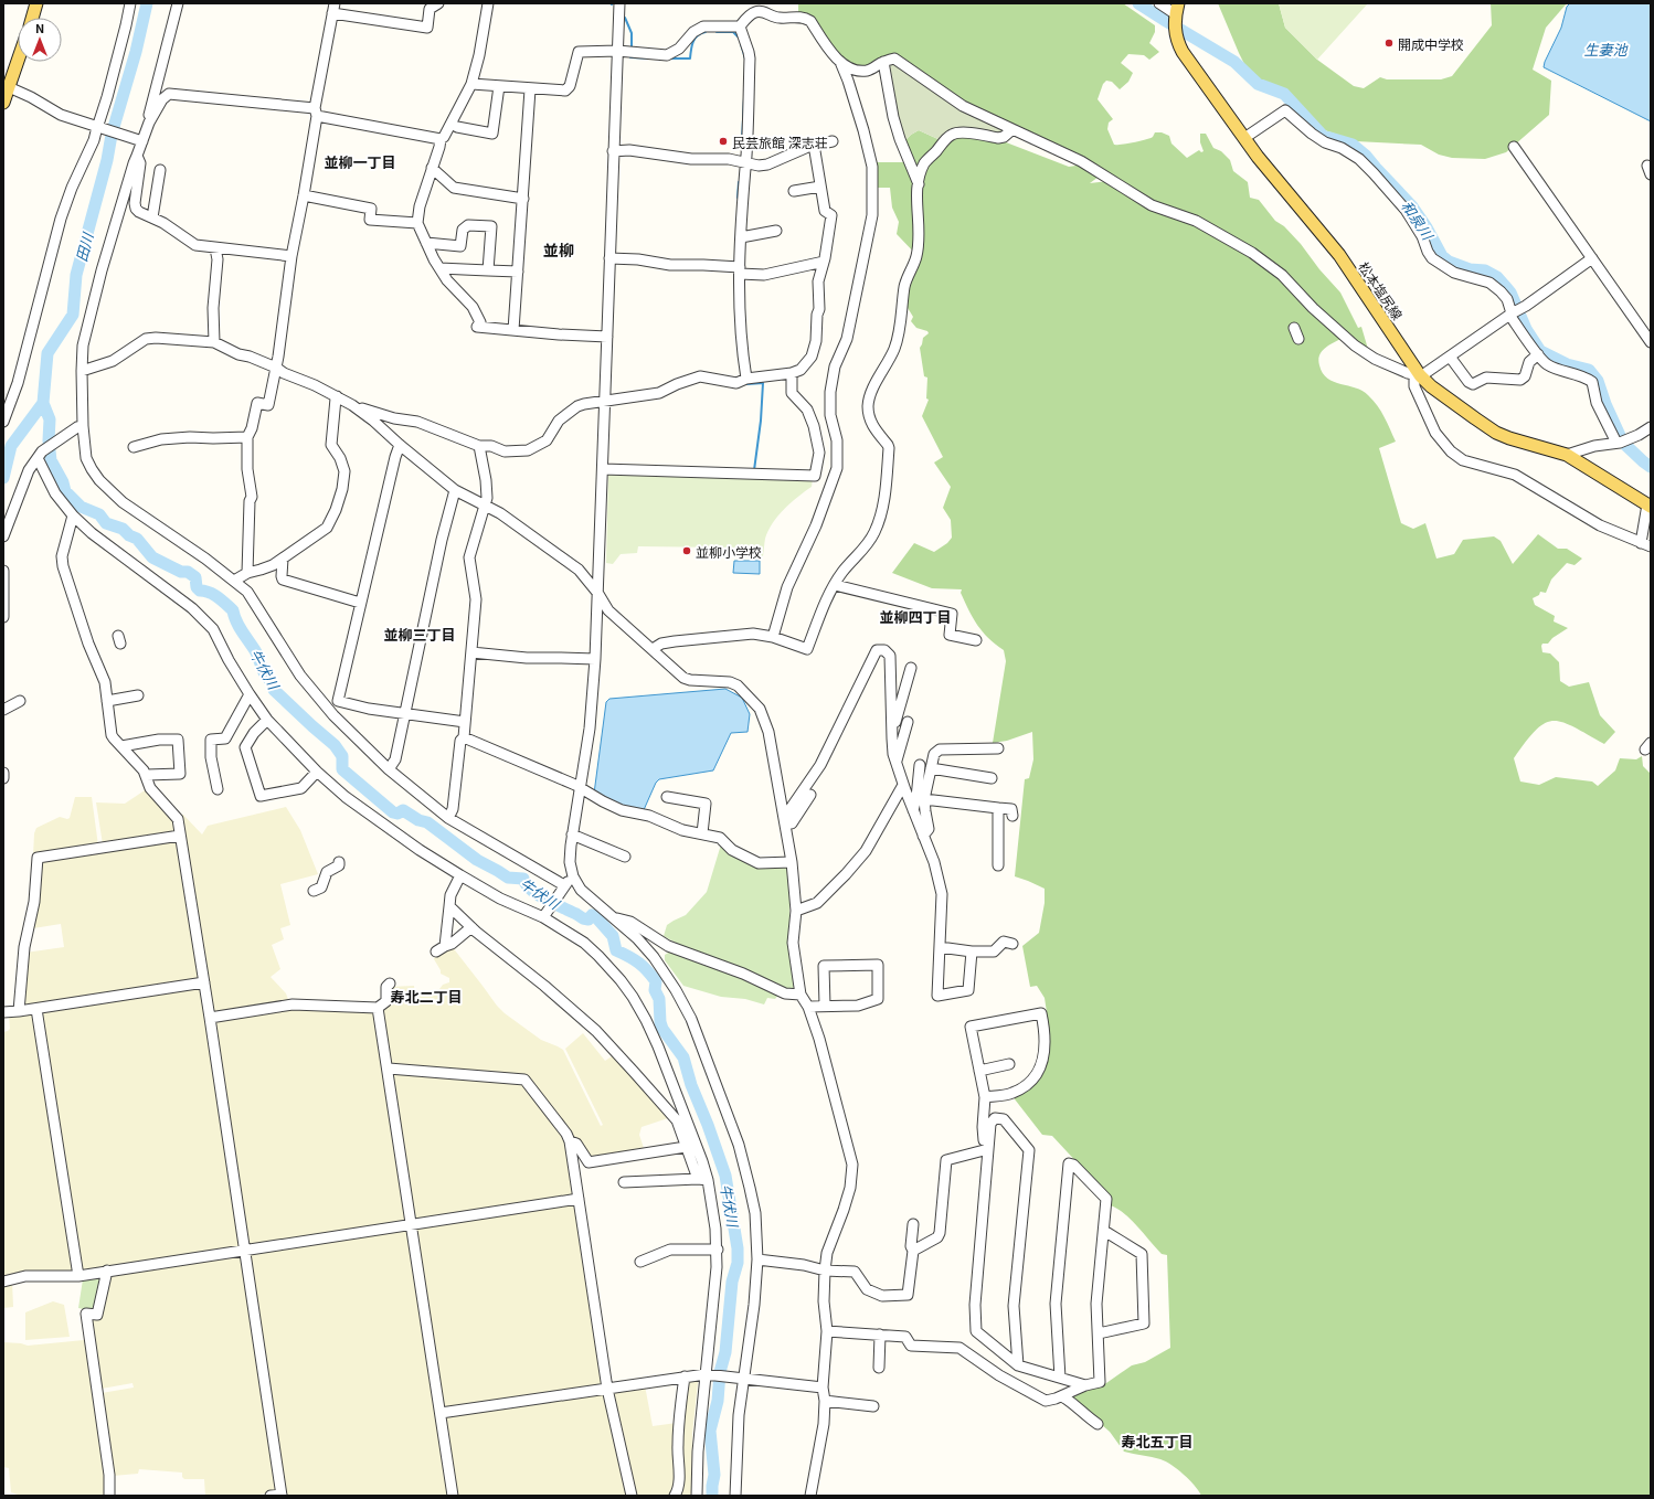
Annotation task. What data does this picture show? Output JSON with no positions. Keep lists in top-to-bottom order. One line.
{"streets":{"main road":["松本塩尻線"]},"districts":["並柳一丁目","並柳","並柳四丁目","並柳三丁目","寿北二丁目","寿北五丁目"],"water":["生妻池","和泉川","田川","牛伏川"],"places":["開成中学校","民芸旅館 深志荘","並柳小学校"],"north":"top"}
